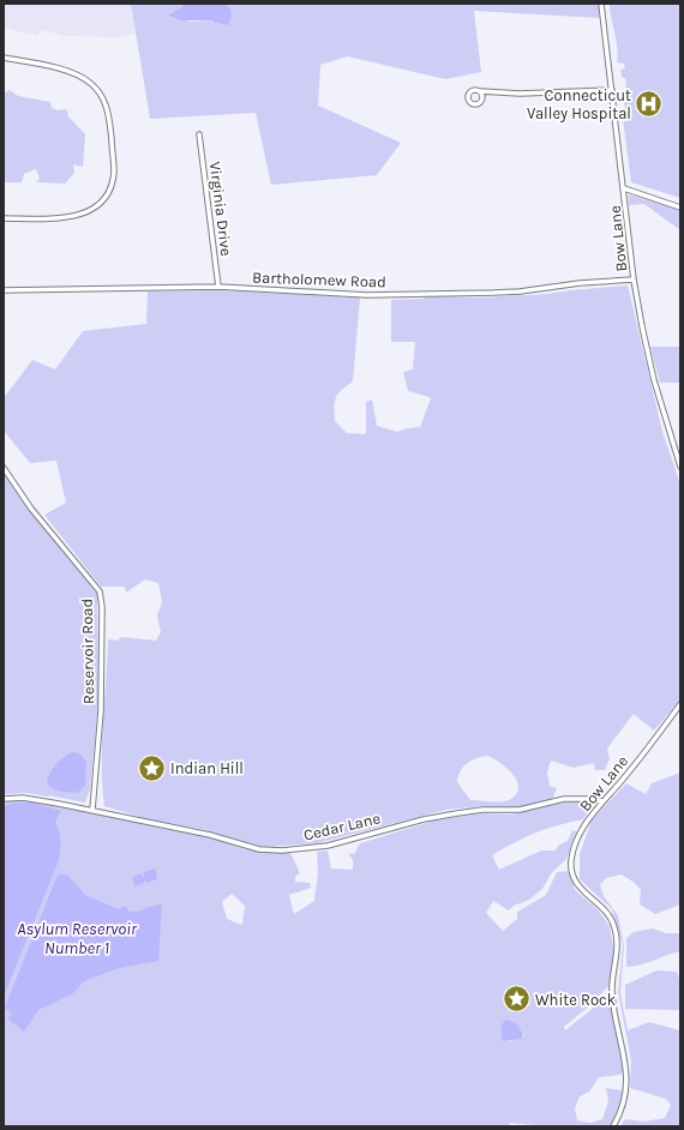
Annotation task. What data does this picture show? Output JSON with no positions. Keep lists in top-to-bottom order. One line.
{"streets":{"street":["Virginia Drive","Bow Lane","Bartholomew Road","Reservoir Road","Cedar Lane"]},"crossings":[["Virginia Drive","Bartholomew Road"],["Bow Lane","Bartholomew Road"],["Bow Lane","Cedar Lane"],["Reservoir Road","Cedar Lane"]],"water":["Asylum Reservoir Number 1"],"places":{"hospital":["Connecticut Valley Hospital"],"place":["Indian Hill","White Rock"]}}
